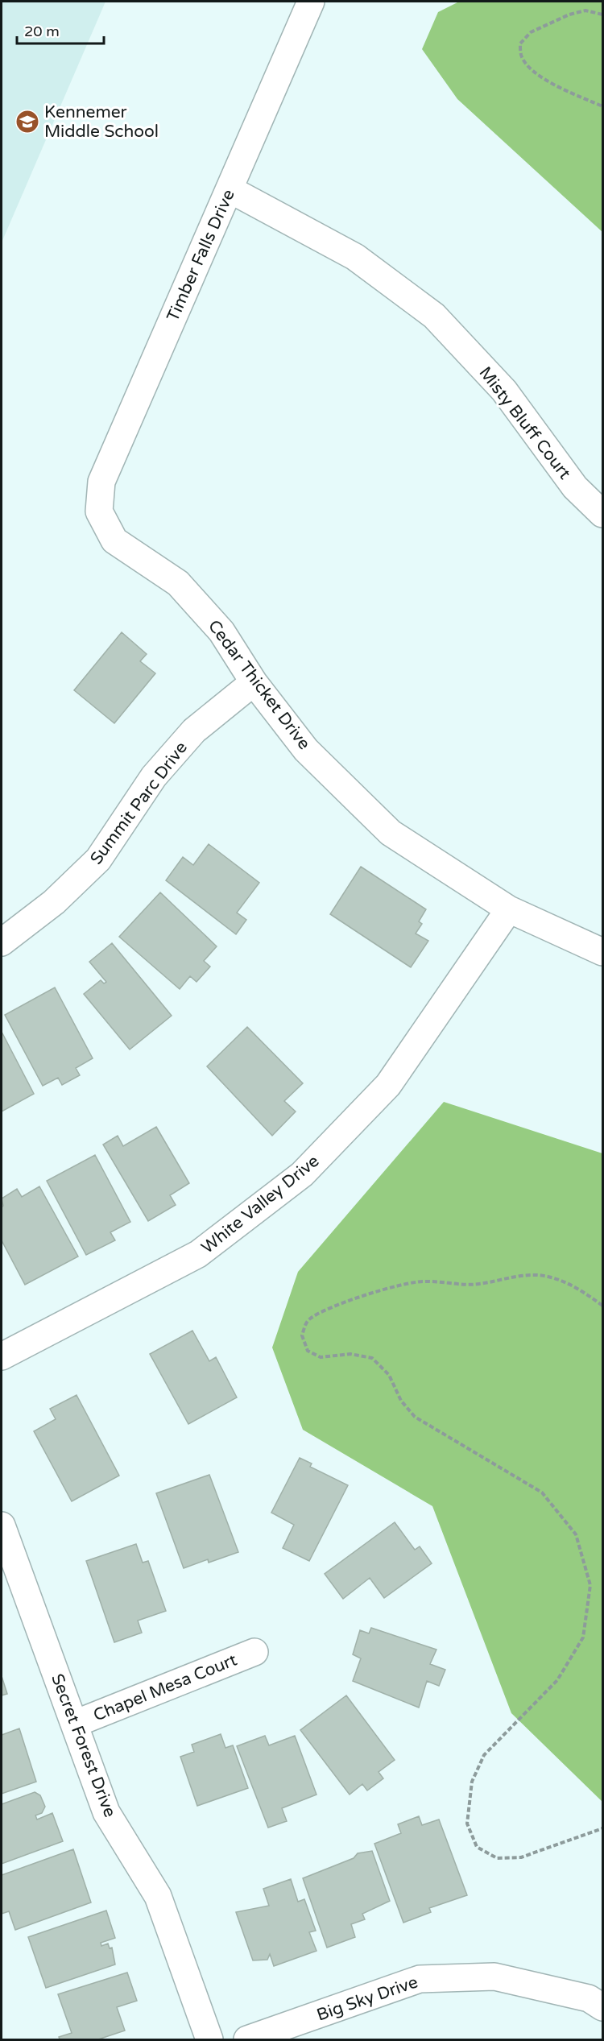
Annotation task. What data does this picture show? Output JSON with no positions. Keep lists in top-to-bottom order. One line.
{"streets":{"street":["Timber Falls Drive","Misty Bluff Court","Cedar Thicket Drive","Summit Parc Drive","White Valley Drive","Chapel Mesa Court","Secret Forest Drive","Big Sky Drive"]},"crossings":[["Timber Falls Drive","Misty Bluff Court"],["Timber Falls Drive","Cedar Thicket Drive"],["Cedar Thicket Drive","Summit Parc Drive"],["Cedar Thicket Drive","White Valley Drive"],["Chapel Mesa Court","Secret Forest Drive"]],"places":{"school or university":["Kennemer Middle School"]},"scale_bar":"20 m"}
